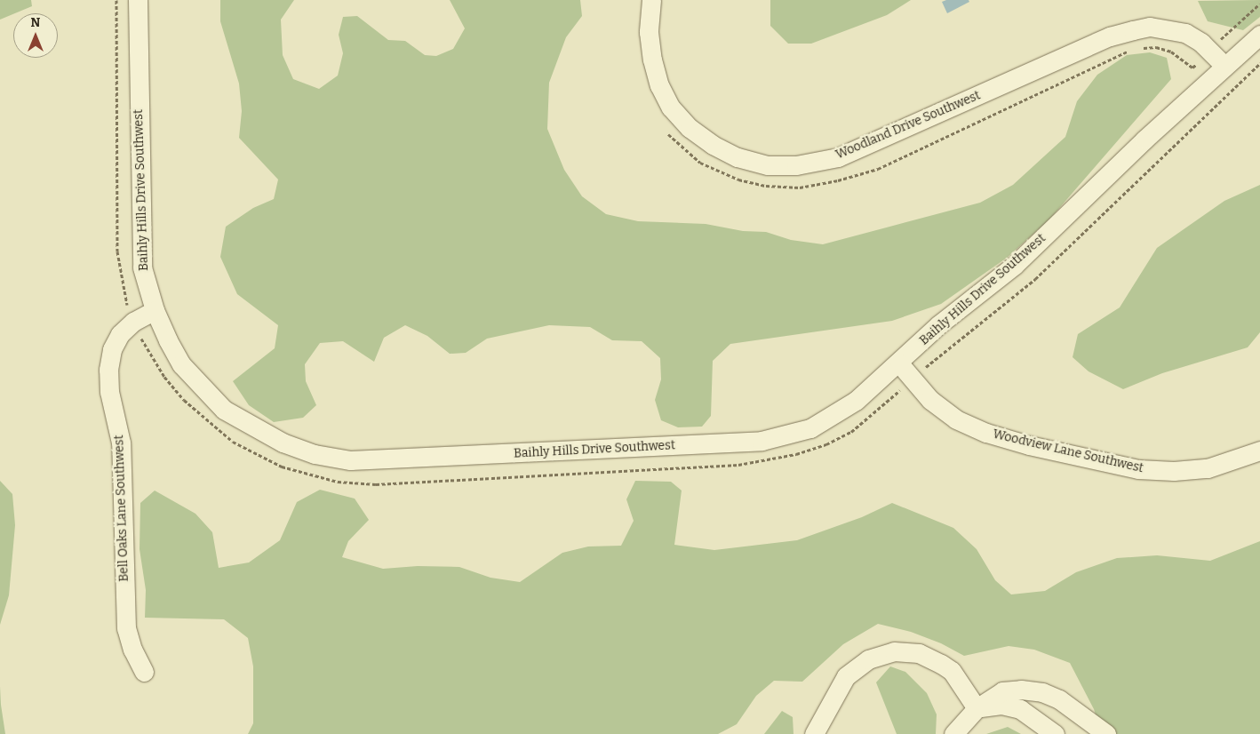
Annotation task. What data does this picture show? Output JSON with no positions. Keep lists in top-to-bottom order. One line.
{"streets":{"street":["Woodland Drive Southwest","Baihly Hills Drive Southwest","Woodview Lane Southwest","Bell Oaks Lane Southwest"]},"crossings":[["Woodland Drive Southwest","Baihly Hills Drive Southwest"],["Baihly Hills Drive Southwest","Woodview Lane Southwest"],["Baihly Hills Drive Southwest","Bell Oaks Lane Southwest"]],"north":"top"}
